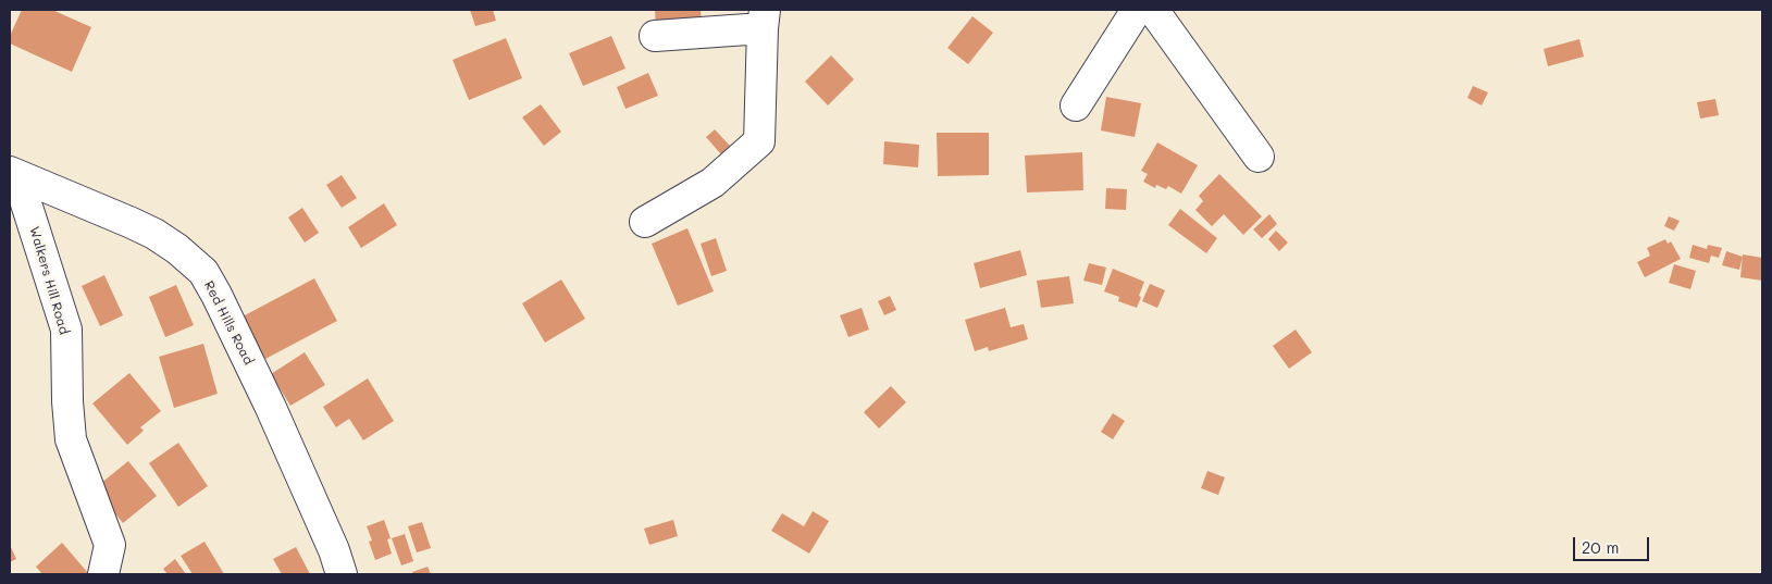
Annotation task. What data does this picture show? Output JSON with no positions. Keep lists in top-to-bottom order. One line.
{"streets":{"street":["Walkers Hill Road","Red Hills Road"]},"crossings":[["Walkers Hill Road","Red Hills Road"]],"scale_bar":"20 m"}
